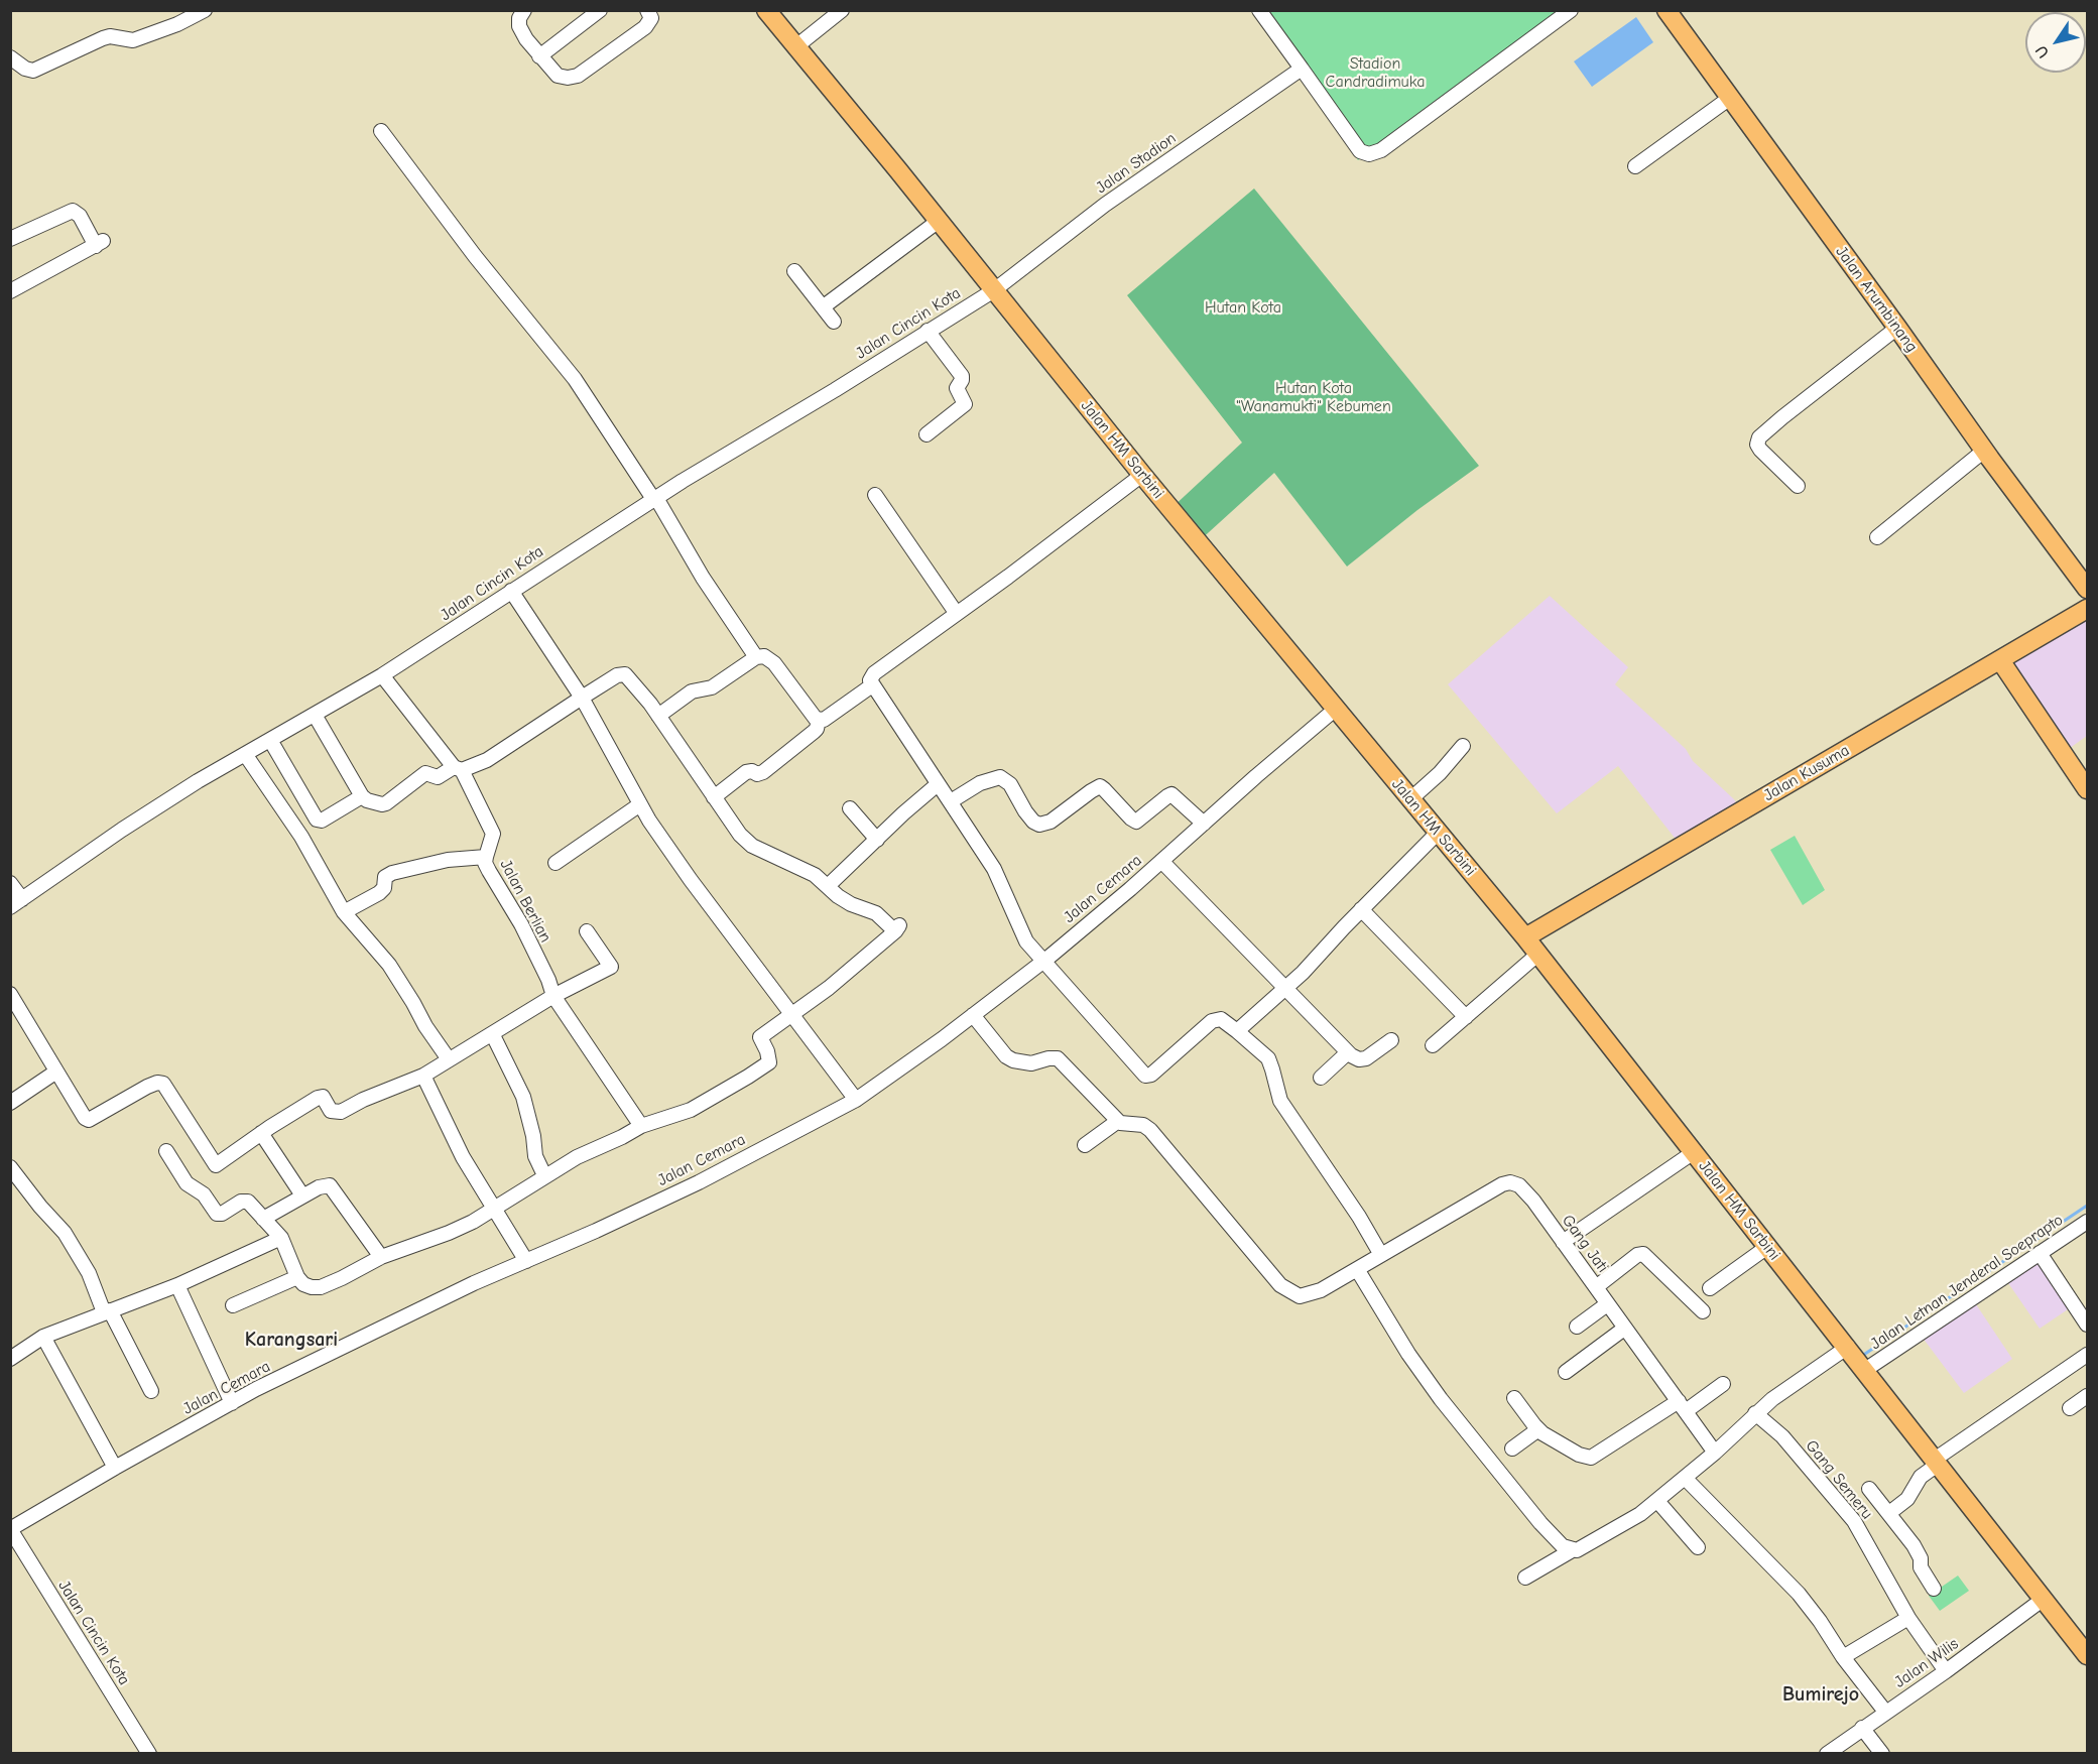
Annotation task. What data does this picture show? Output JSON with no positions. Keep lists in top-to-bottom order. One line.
{"streets":{"main road":["Jalan Arumbinang","Jalan HM Sarbini","Jalan Kusuma"],"street":["Jalan Stadion","Jalan Cincin Kota","Jalan Cemara","Jalan Berlian","Gang Jati","Jalan Letnan Jenderal Soeprapto","Gang Semeru","Jalan Wilis"]},"crossings":[["Jalan Stadion","Jalan Cincin Kota"],["Jalan Stadion","Jalan HM Sarbini"],["Jalan Cincin Kota","Jalan HM Sarbini"],["Jalan Cincin Kota","Jalan Cemara"],["Jalan Cincin Kota","Jalan Berlian"],["Jalan HM Sarbini","Jalan Kusuma"],["Jalan HM Sarbini","Jalan Cemara"],["Jalan HM Sarbini","Jalan Letnan Jenderal Soeprapto"],["Jalan HM Sarbini","Jalan Wilis"],["Gang Semeru","Jalan Wilis"]],"districts":["Karangsari","Bumirejo"],"parks":["Stadion Candradimuka","Hutan Kota","Hutan Kota \"Wanamukti\" Kebumen"],"north":"bottom left"}
